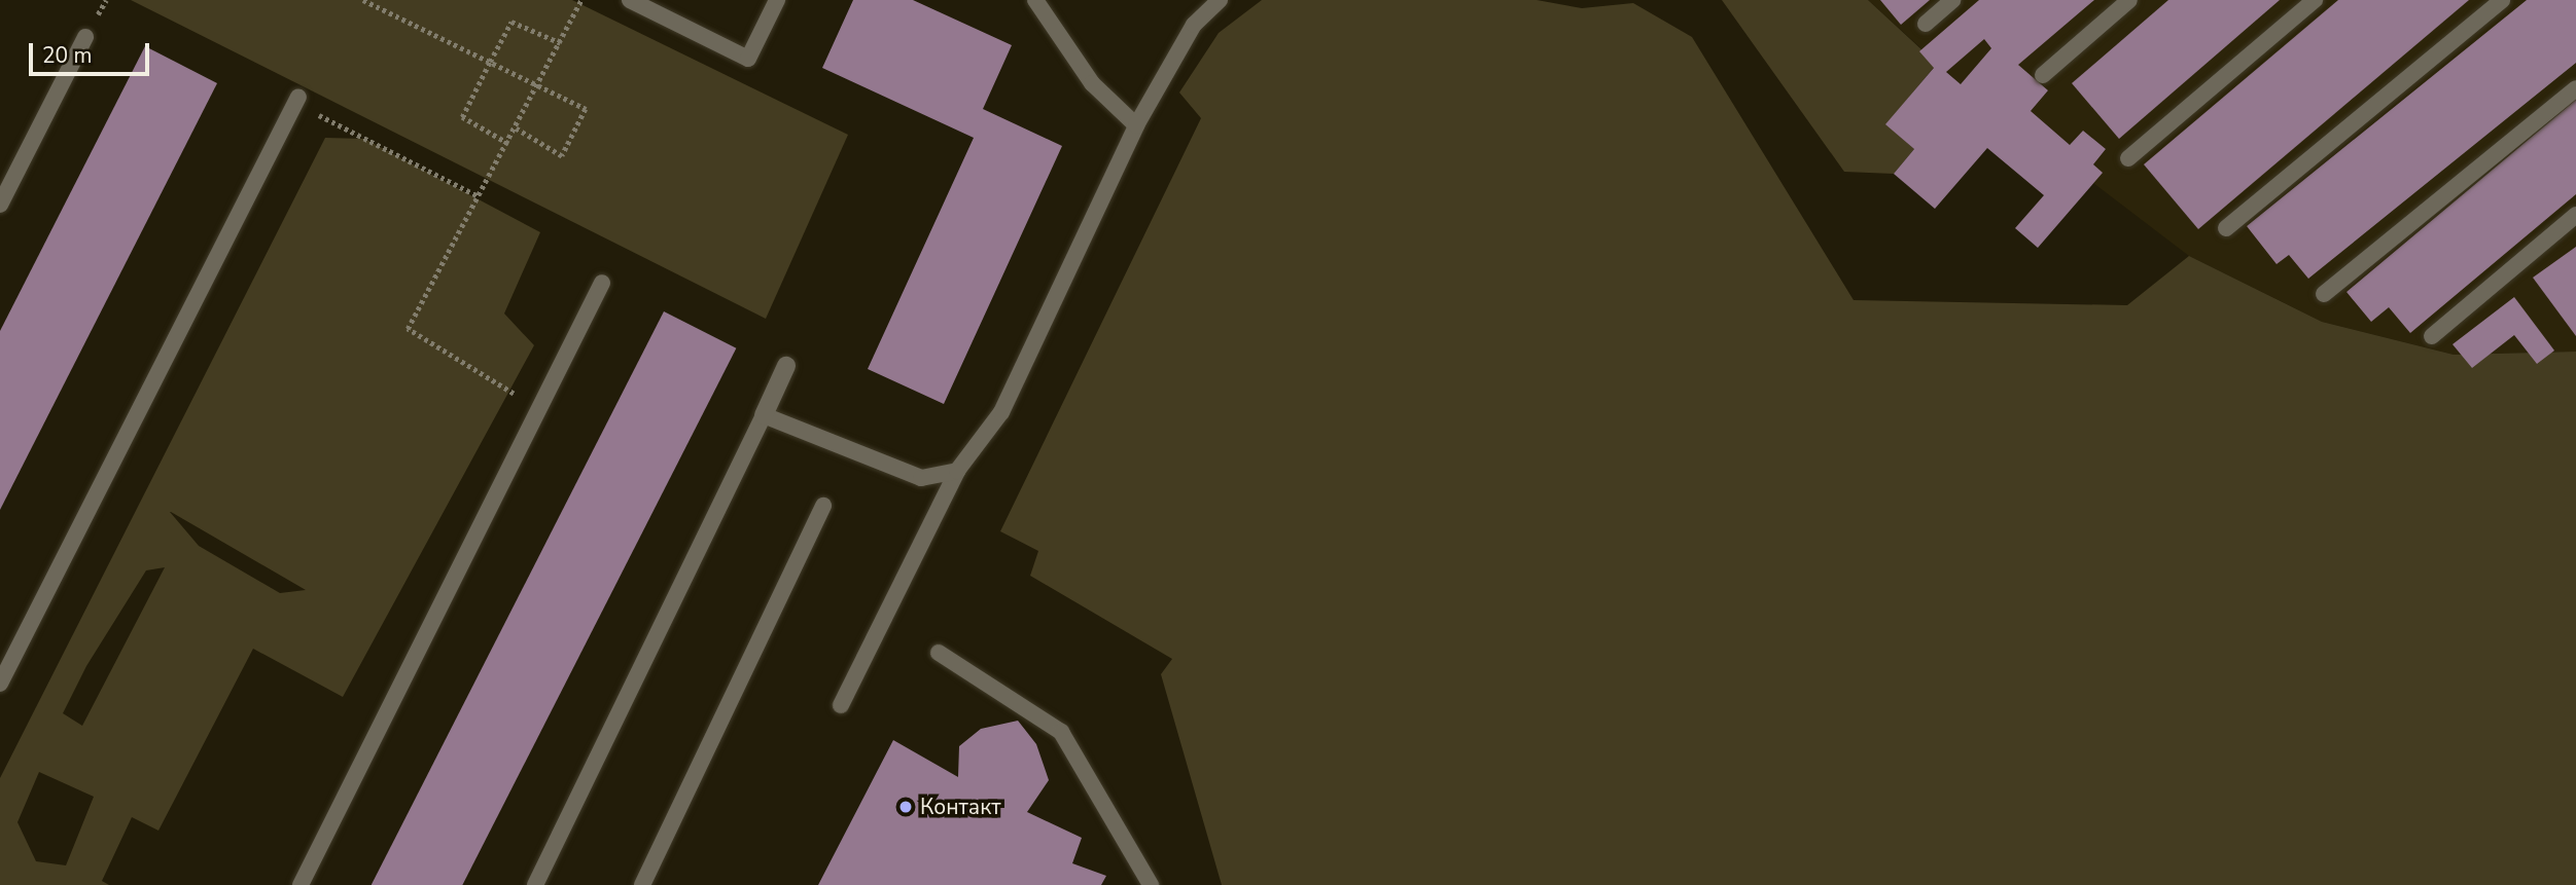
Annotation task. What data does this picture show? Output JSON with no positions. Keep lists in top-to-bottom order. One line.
{"places":["Контакт"],"scale_bar":"20 m"}
